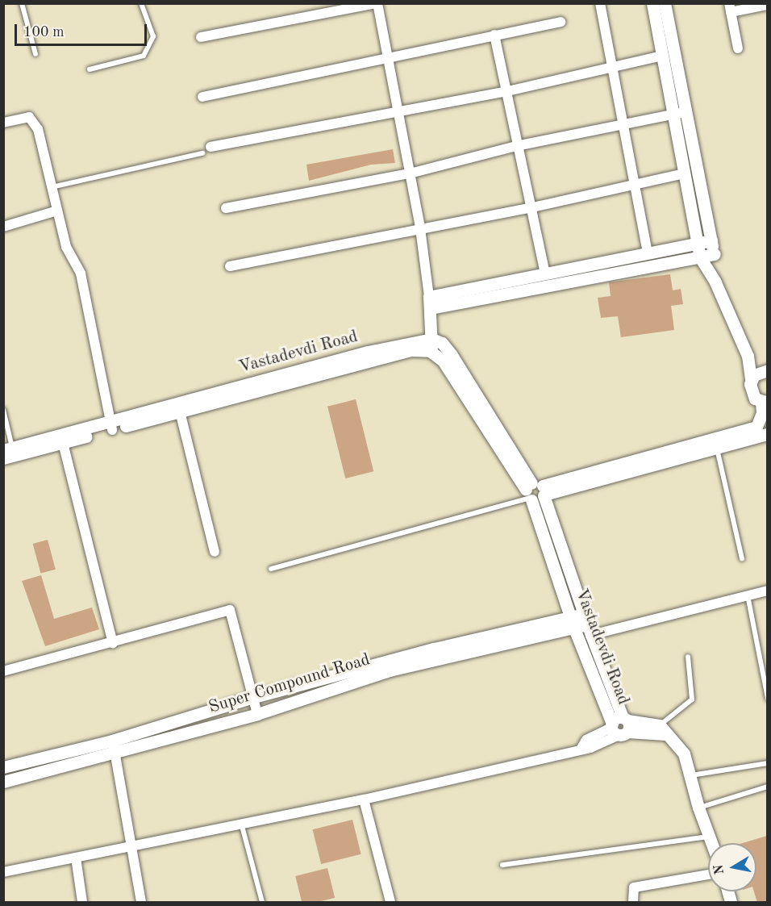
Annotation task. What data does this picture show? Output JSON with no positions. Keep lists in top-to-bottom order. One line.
{"streets":{"street":["Vastadevdi Road","Super Compound Road"]},"crossings":[["Vastadevdi Road","Super Compound Road"]],"scale_bar":"100 m","north":"left"}
